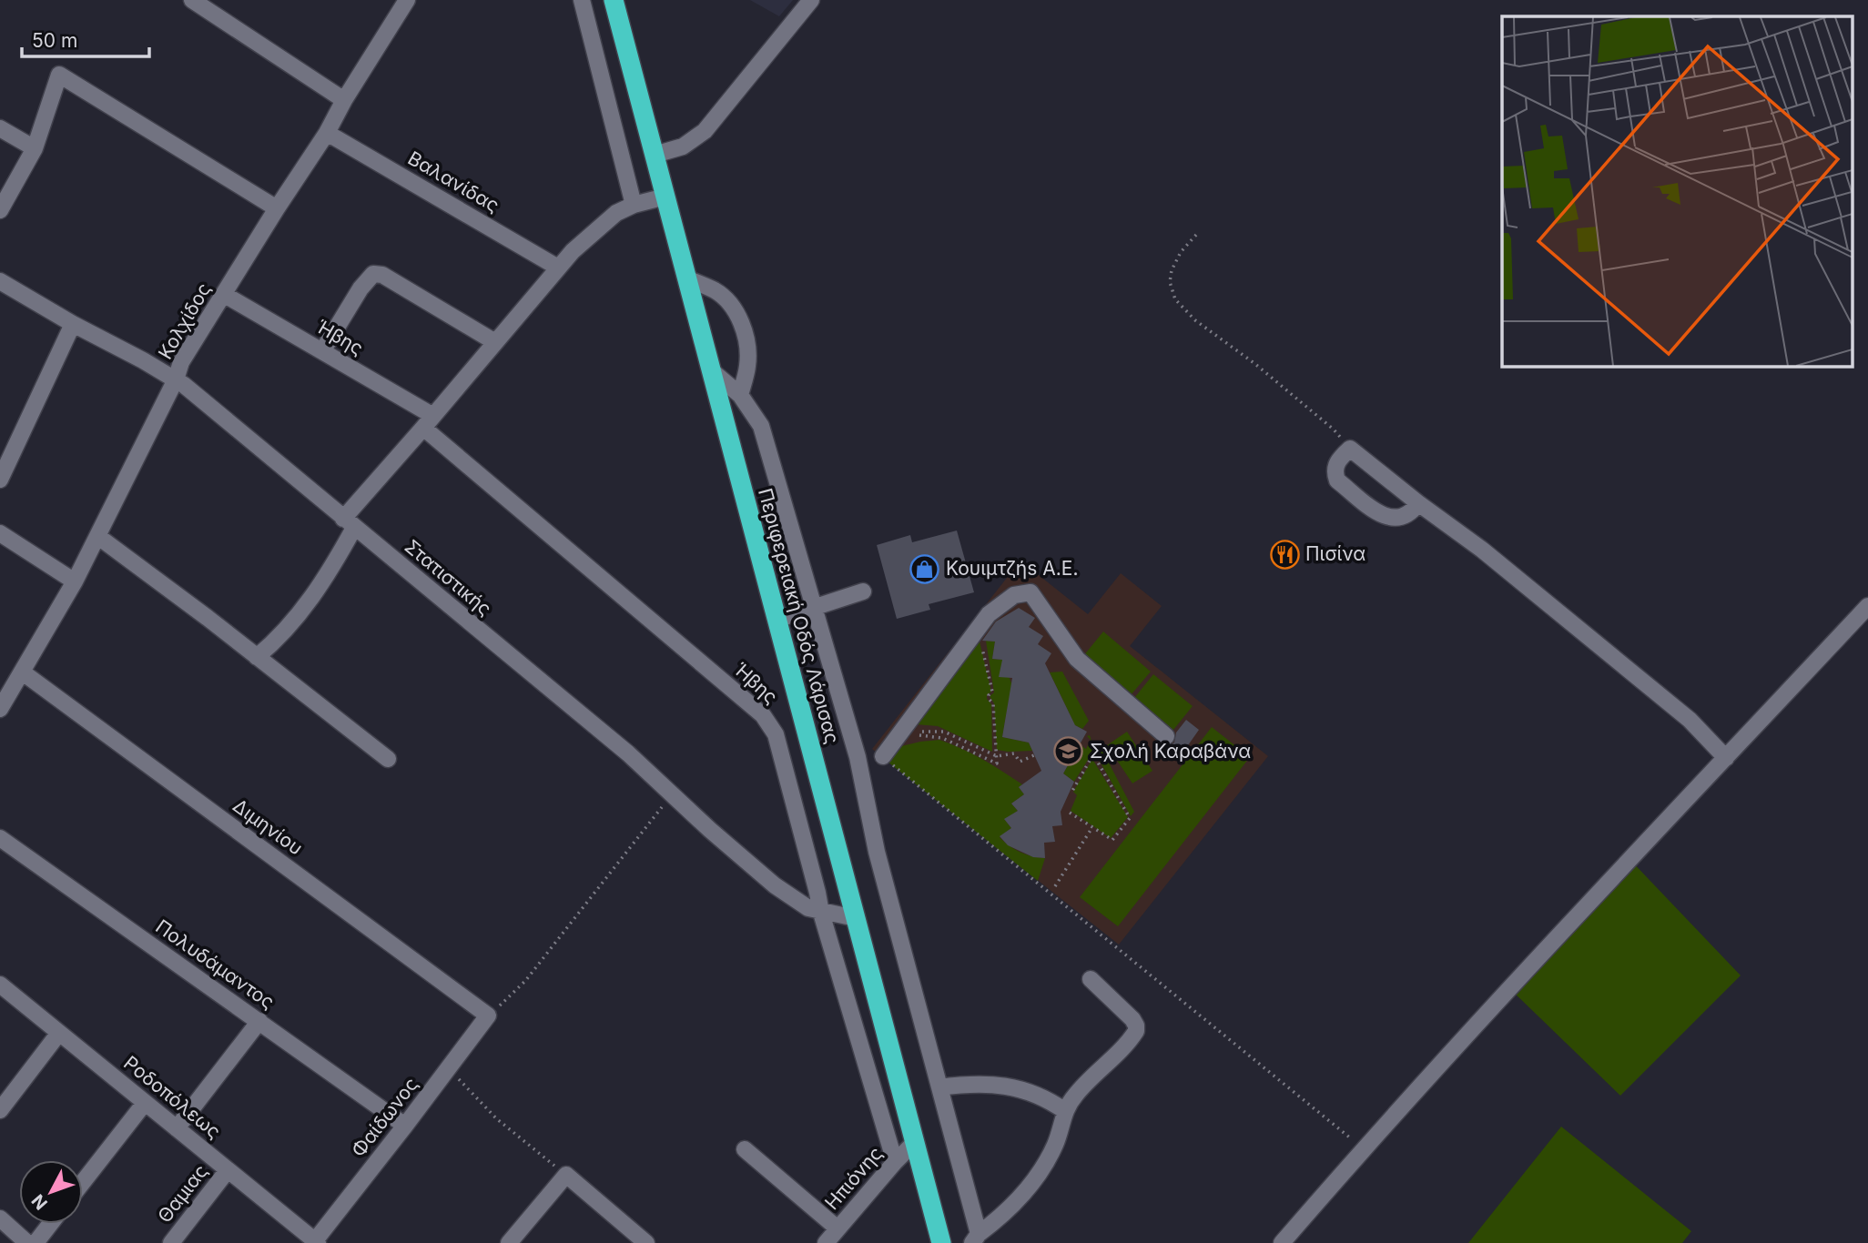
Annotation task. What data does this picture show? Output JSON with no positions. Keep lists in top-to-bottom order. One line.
{"streets":{"highway":["Περιφερειακή Οδός Λάρισας"],"street":["Βαλανίδας","Κολχίδος","Ήβης","Στατιστικής","Διμηνίου","Πολυδάμαντος","Ροδοπόλεως","Φαίδωνος","Ηπιόνης","Θαμιας"]},"crossings":[["Βαλανίδας","Κολχίδος"],["Κολχίδος","Ήβης"],["Κολχίδος","Στατιστικής"],["Κολχίδος","Διμηνίου"],["Ήβης","Στατιστικής"],["Ήβης","Ηπιόνης"],["Στατιστικής","Περιφερειακή Οδός Λάρισας"],["Περιφερειακή Οδός Λάρισας","Ηπιόνης"],["Διμηνίου","Φαίδωνος"],["Πολυδάμαντος","Φαίδωνος"],["Ροδοπόλεως","Φαίδωνος"],["Ροδοπόλεως","Θαμιας"]],"places":{"restaurant":["Πισίνα"],"shop":["Κουιμτζήs Α.Ε."],"school or university":["Σχολή Καραβάνα"]},"scale_bar":"50 m","north":"bottom left"}
